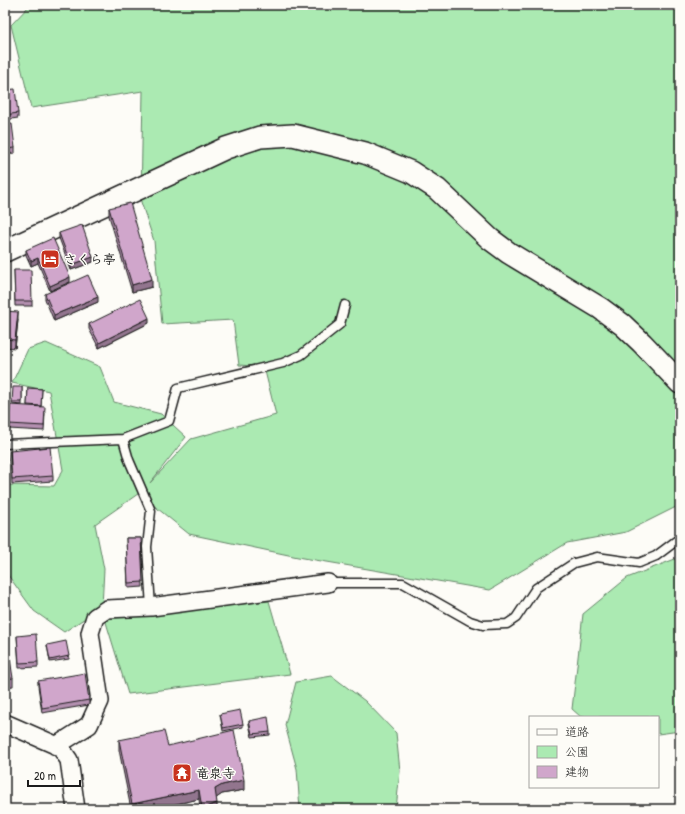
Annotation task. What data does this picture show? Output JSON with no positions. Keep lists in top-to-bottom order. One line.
{"places":{"hotel":["さくら亭"],"temple":["竜泉寺"]},"legend":["道路","公園","建物"],"scale_bar":"20 m"}
